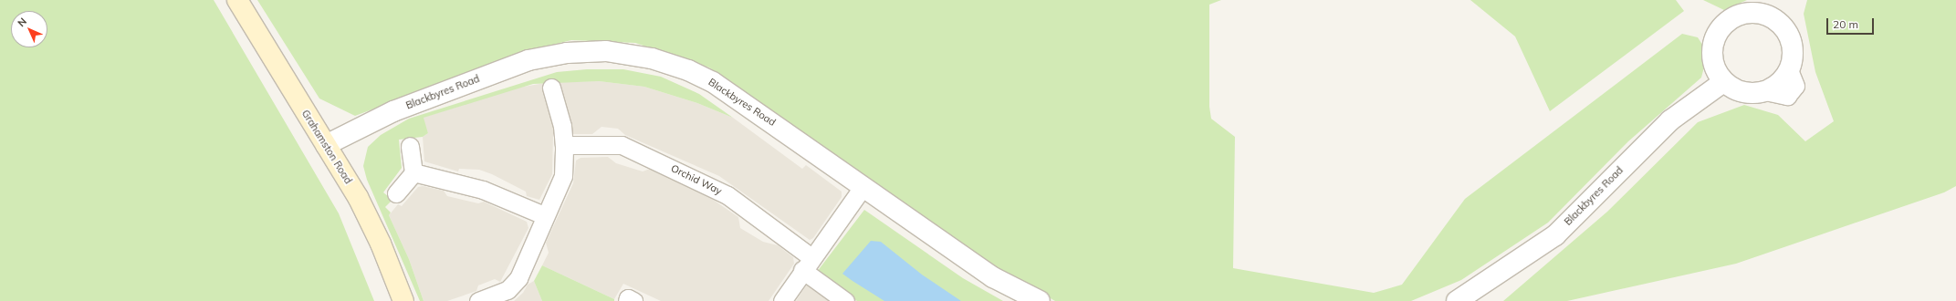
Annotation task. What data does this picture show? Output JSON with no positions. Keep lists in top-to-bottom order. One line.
{"streets":{"main road":["Grahamston Road"],"street":["Blackbyres Road","Orchid Way"]},"crossings":[["Blackbyres Road","Grahamston Road"]],"scale_bar":"20 m","north":"top left"}
